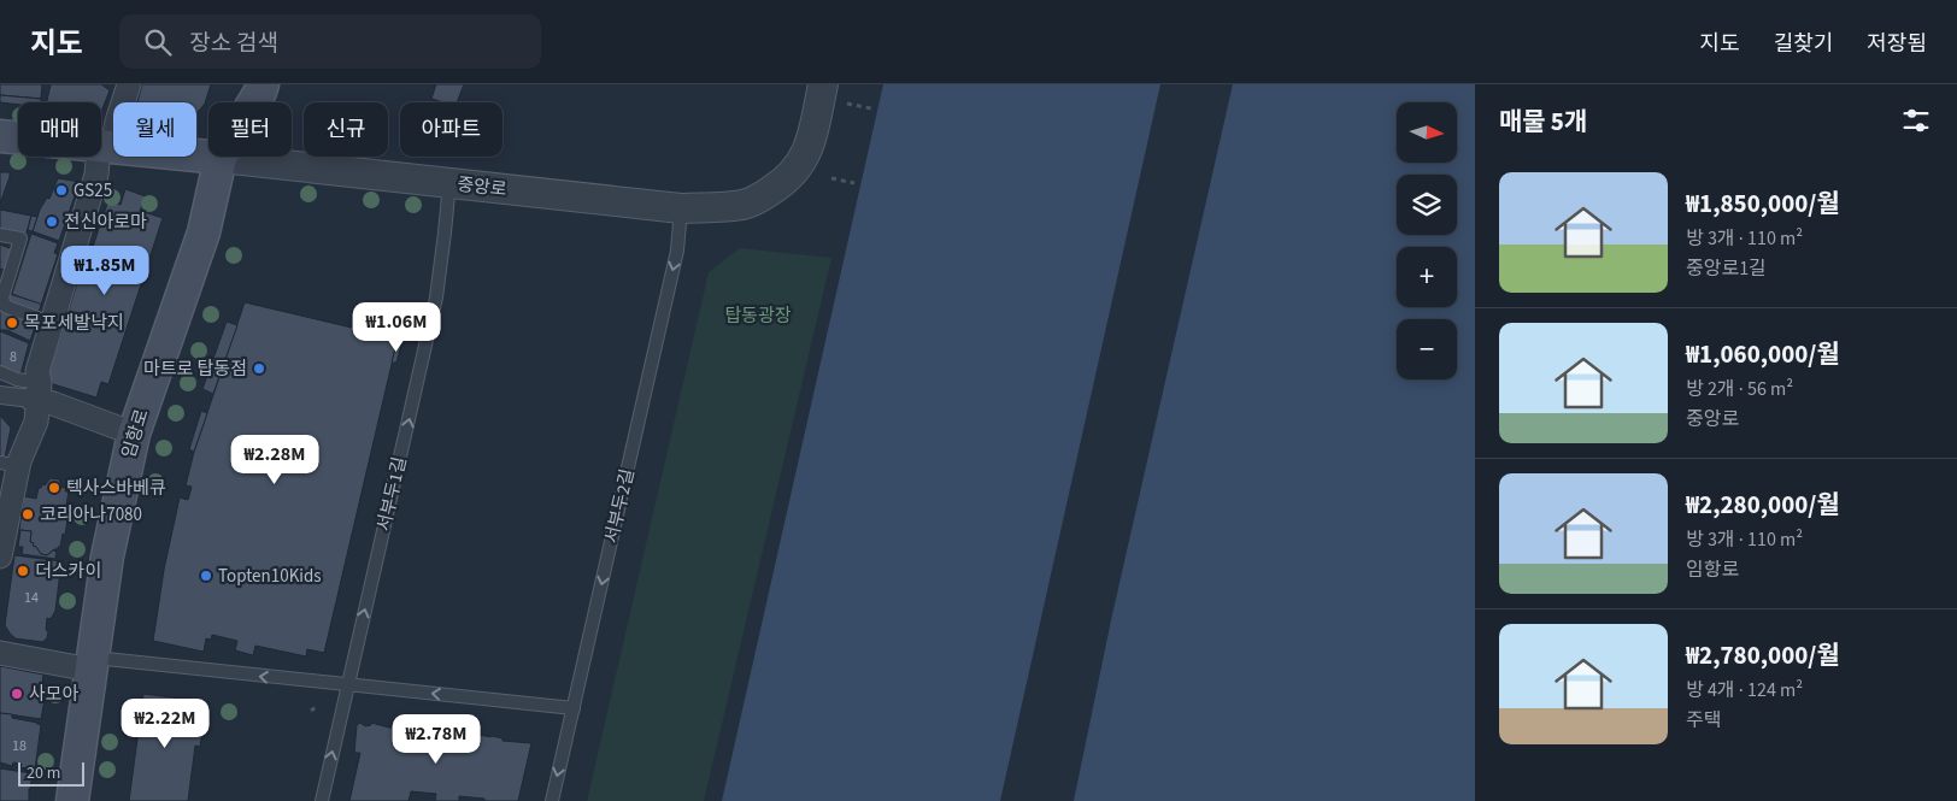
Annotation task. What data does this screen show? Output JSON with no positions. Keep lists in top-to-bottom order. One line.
{"streets":{"main road":["임항로"],"street":["중앙로"],"lane":["서부두1길","서부두2길"]},"crossings":[["중앙로","임항로"],["중앙로","서부두1길"],["중앙로","서부두2길"]],"one_way":["서부두1길","서부두2길"],"parks":["탑동광장"],"places":["GS25","전신아로마","목포세발낙지","마트로 탑동점","텍사스바베큐","코리아나7080","더스카이","Topten10Kids","사모아"],"house_numbers":["8","14","18"],"scale_bar":"20 m","north":"right","page":{"header":"지도","search":"장소 검색","nav":["지도","길찾기","저장됨"],"heading":"매물 5개","map_buttons":["+","−"],"chip":["매매","월세","필터","신규","아파트"],"list":[{"name":"₩1,850,000/월","note":"방 3개 · 110 m² · 중앙로1길"},{"name":"₩1,060,000/월","note":"방 2개 · 56 m² · 중앙로"},{"name":"₩2,280,000/월","note":"방 3개 · 110 m² · 임항로"},{"name":"₩2,780,000/월","note":"방 4개 · 124 m² · 주택"}],"price":["₩1.85M","₩1.06M","₩2.28M","₩2.22M","₩2.78M"],"scale":"20 m"}}
